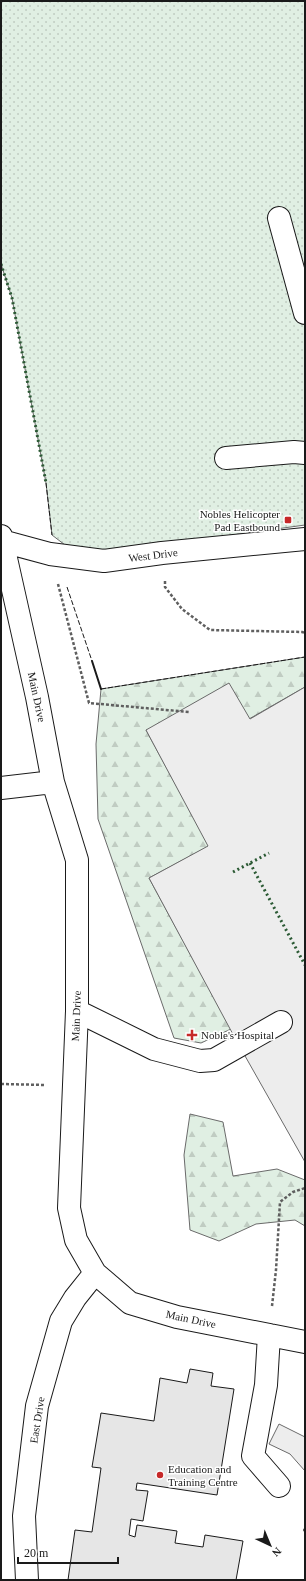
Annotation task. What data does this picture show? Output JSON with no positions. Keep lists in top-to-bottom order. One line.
{"streets":{"street":["West Drive","Main Drive","East Drive"]},"crossings":[["West Drive","Main Drive"],["Main Drive","East Drive"]],"places":{"transit":["Nobles Helicopter Pad Eastbound"],"health":["Noble's Hospital"],"other":["Education and Training Centre"]},"scale_bar":"20 m","north":"bottom right"}
